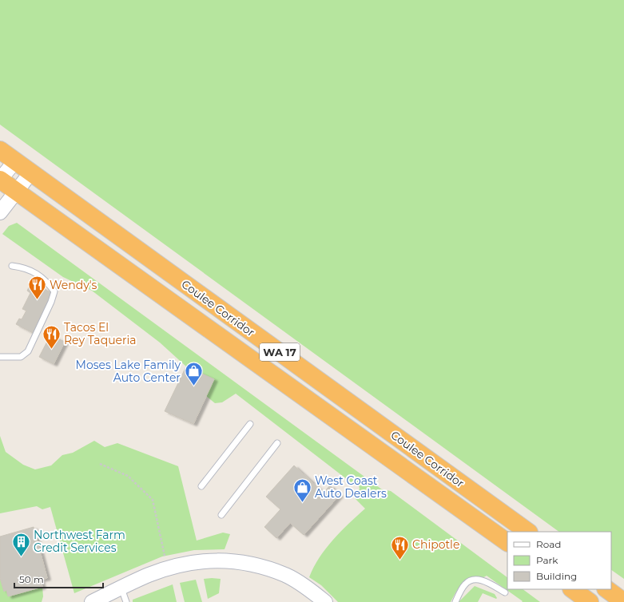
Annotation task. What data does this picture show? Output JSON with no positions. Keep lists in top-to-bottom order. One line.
{"streets":{"highway":["Coulee Corridor","WA 17"]},"places":{"restaurant":["Wendy's","Tacos El Rey Taqueria","Chipotle"],"shop":["Moses Lake Family Auto Center","West Coast Auto Dealers"],"building":["Northwest Farm Credit Services"]},"legend":["Road","Park","Building"],"scale_bar":"50 m"}
